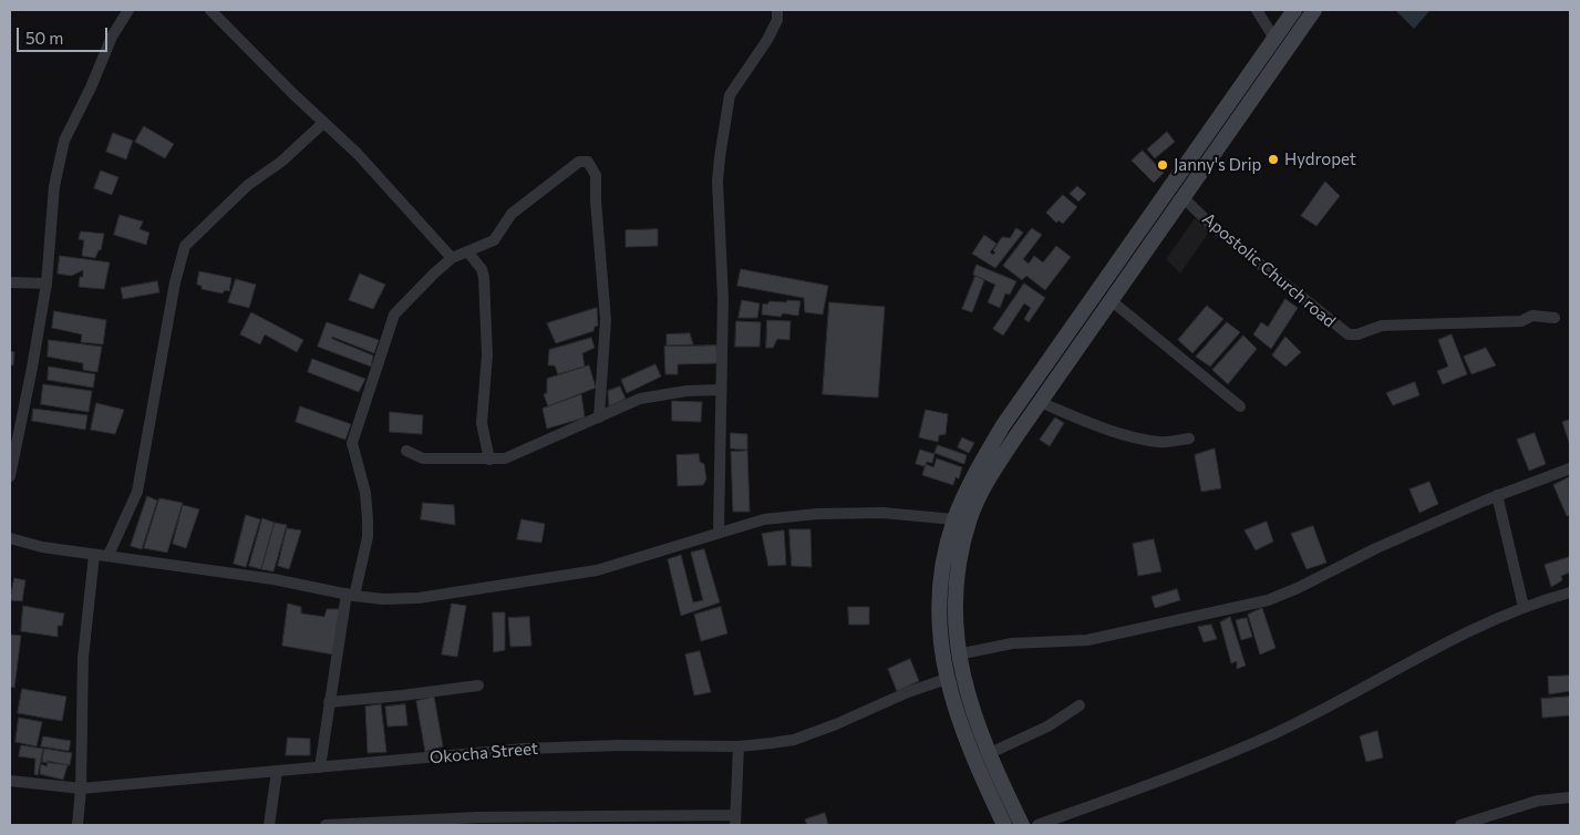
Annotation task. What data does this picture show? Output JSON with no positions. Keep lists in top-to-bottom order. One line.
{"streets":{"street":["Apostolic Church road","Okocha Street"]},"places":["Hydropet","Janny's Drip"],"scale_bar":"50 m"}
